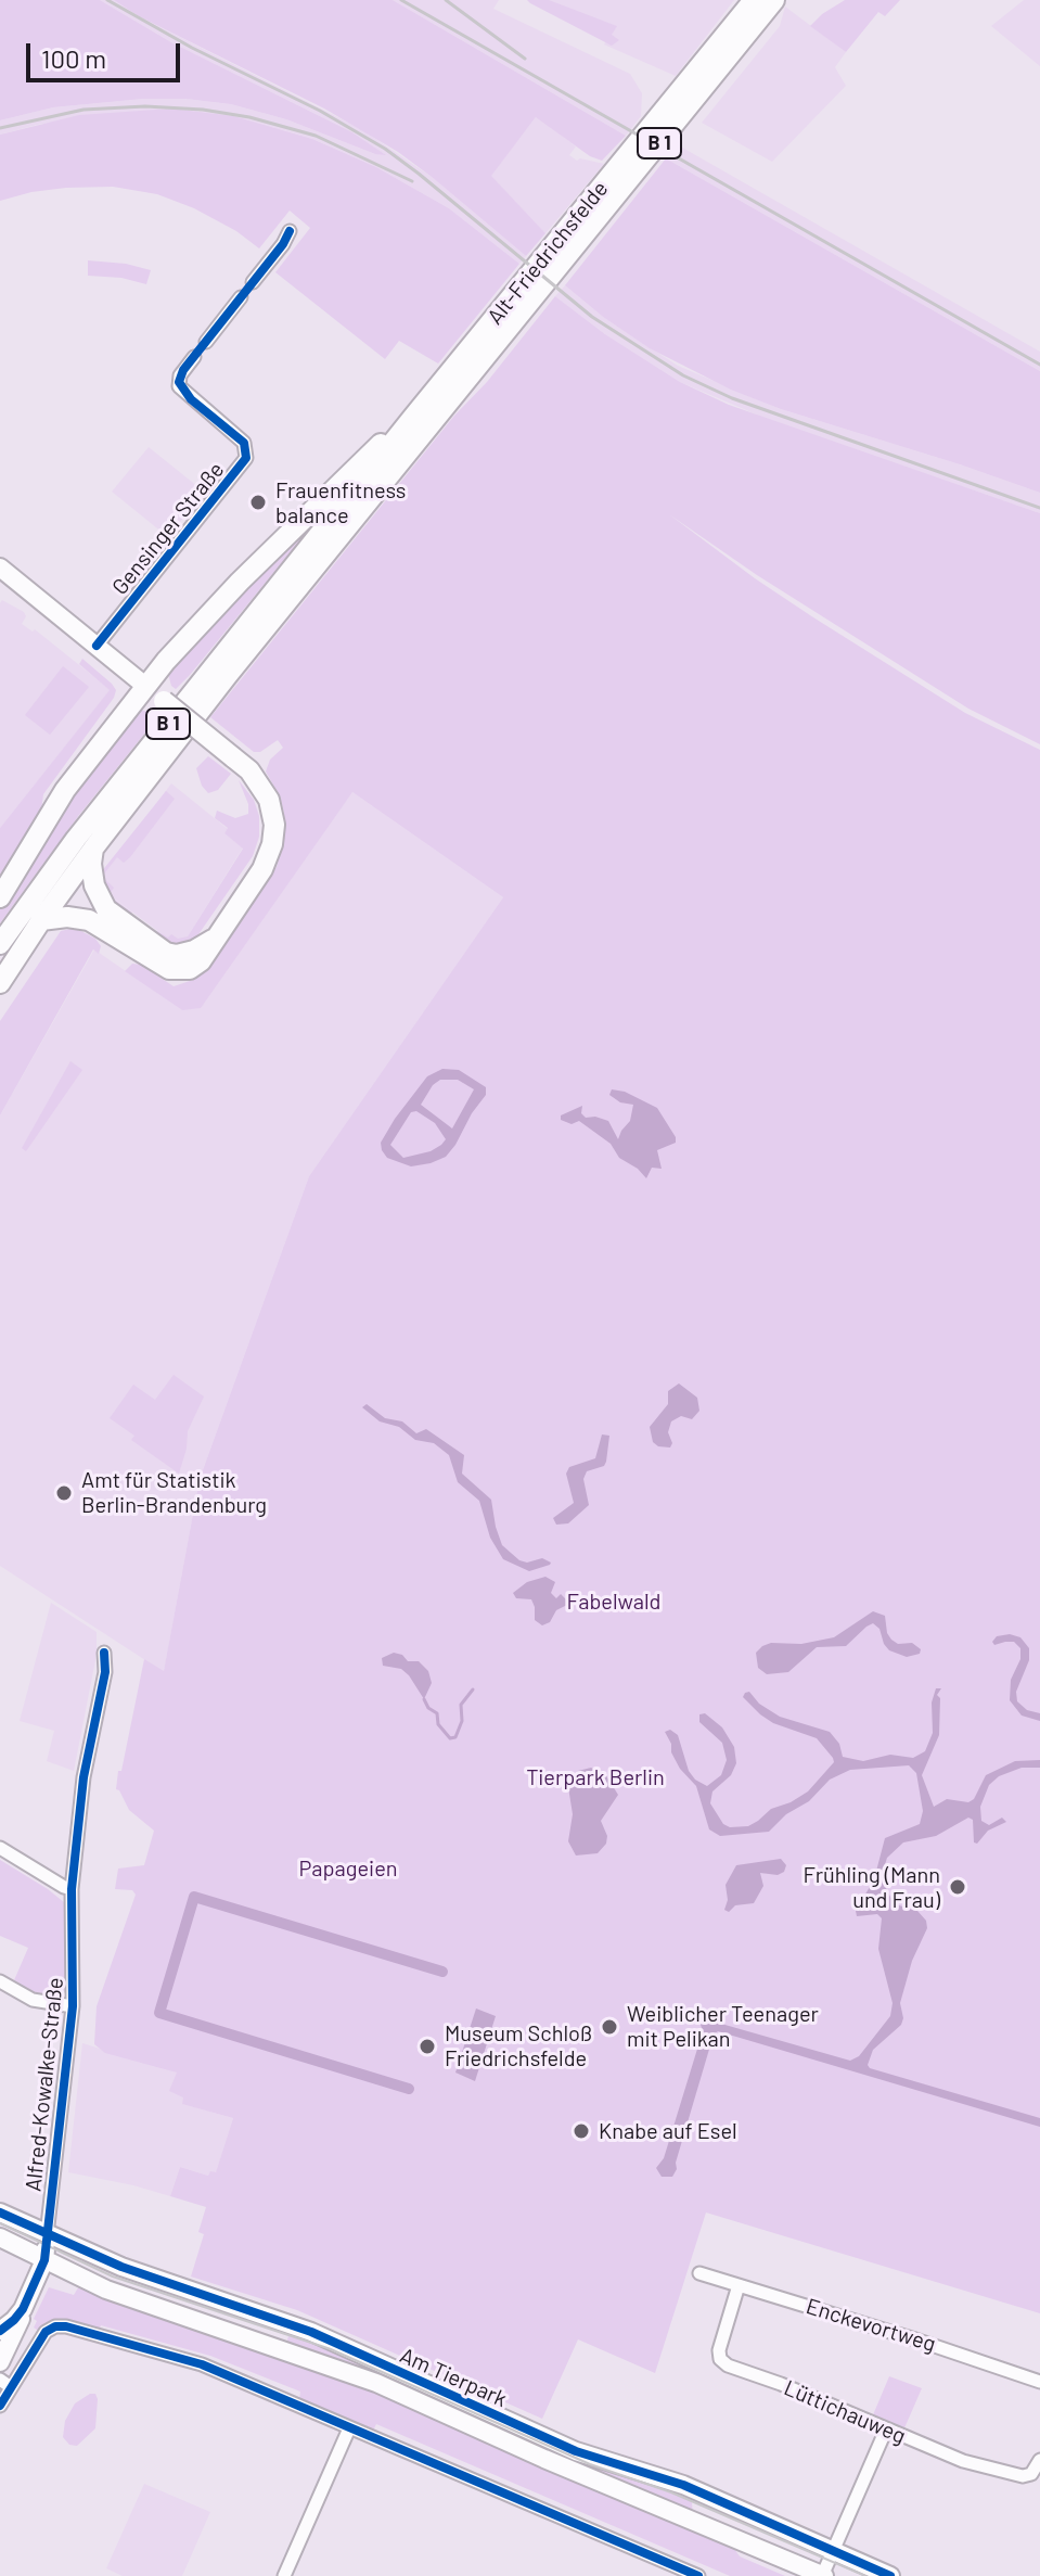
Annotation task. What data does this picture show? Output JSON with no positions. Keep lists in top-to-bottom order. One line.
{"streets":{"main road":["B 1","Alt-Friedrichsfelde","Alfred-Kowalke-Straße","Am Tierpark"],"street":["Gensinger Straße","Enckevortweg","Lüttichauweg"]},"crossings":[["B 1","Alt-Friedrichsfelde"],["Alfred-Kowalke-Straße","Am Tierpark"],["Enckevortweg","Lüttichauweg"]],"parks":["Fabelwald","Tierpark Berlin","Papageien"],"places":["Frauenfitness balance","Amt für Statistik Berlin-Brandenburg","Frühling (Mann und Frau)","Weiblicher Teenager mit Pelikan","Museum Schloß Friedrichsfelde","Knabe auf Esel"],"scale_bar":"100 m"}
